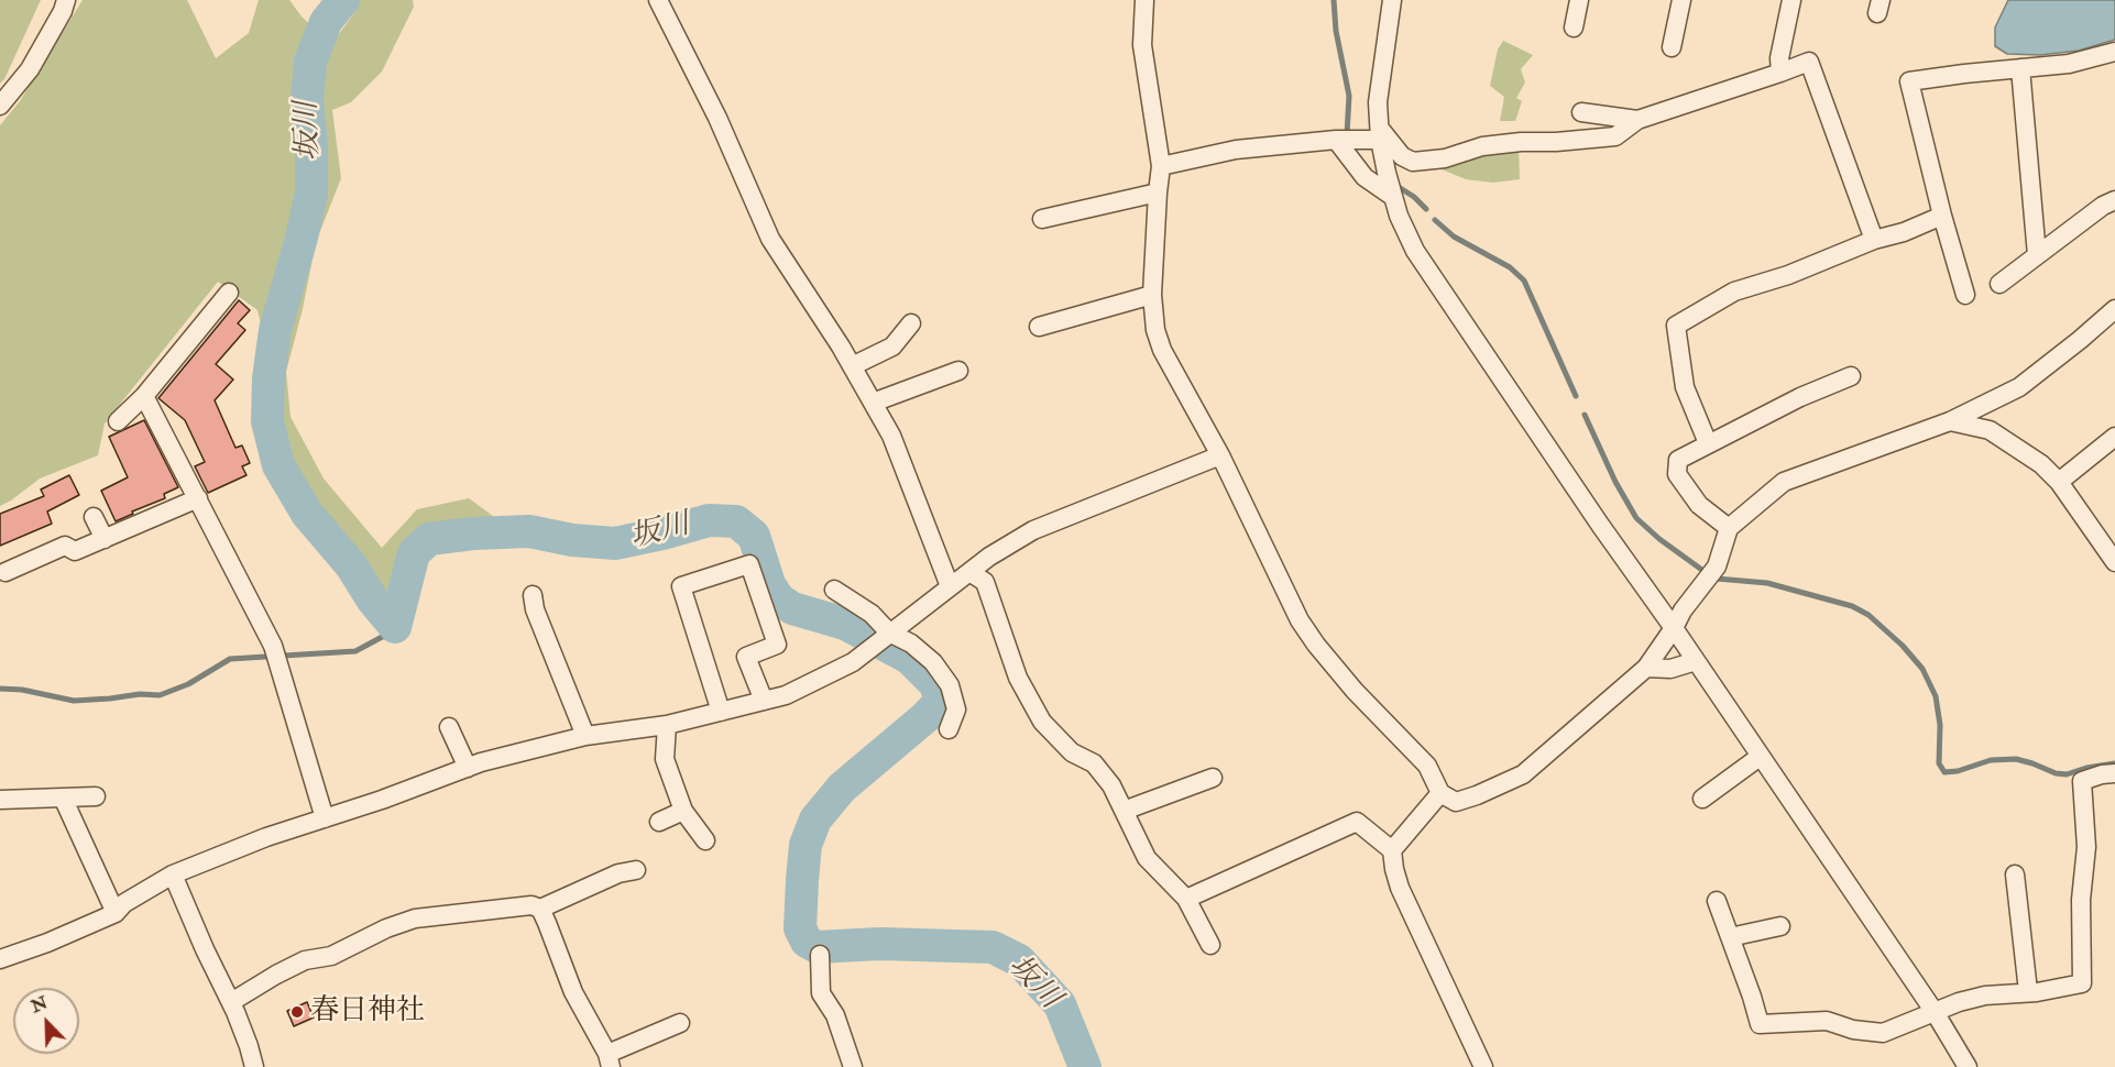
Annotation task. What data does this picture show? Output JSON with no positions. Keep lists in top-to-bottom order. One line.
{"water":["坂川"],"places":["春日神社"],"north":"top left"}
